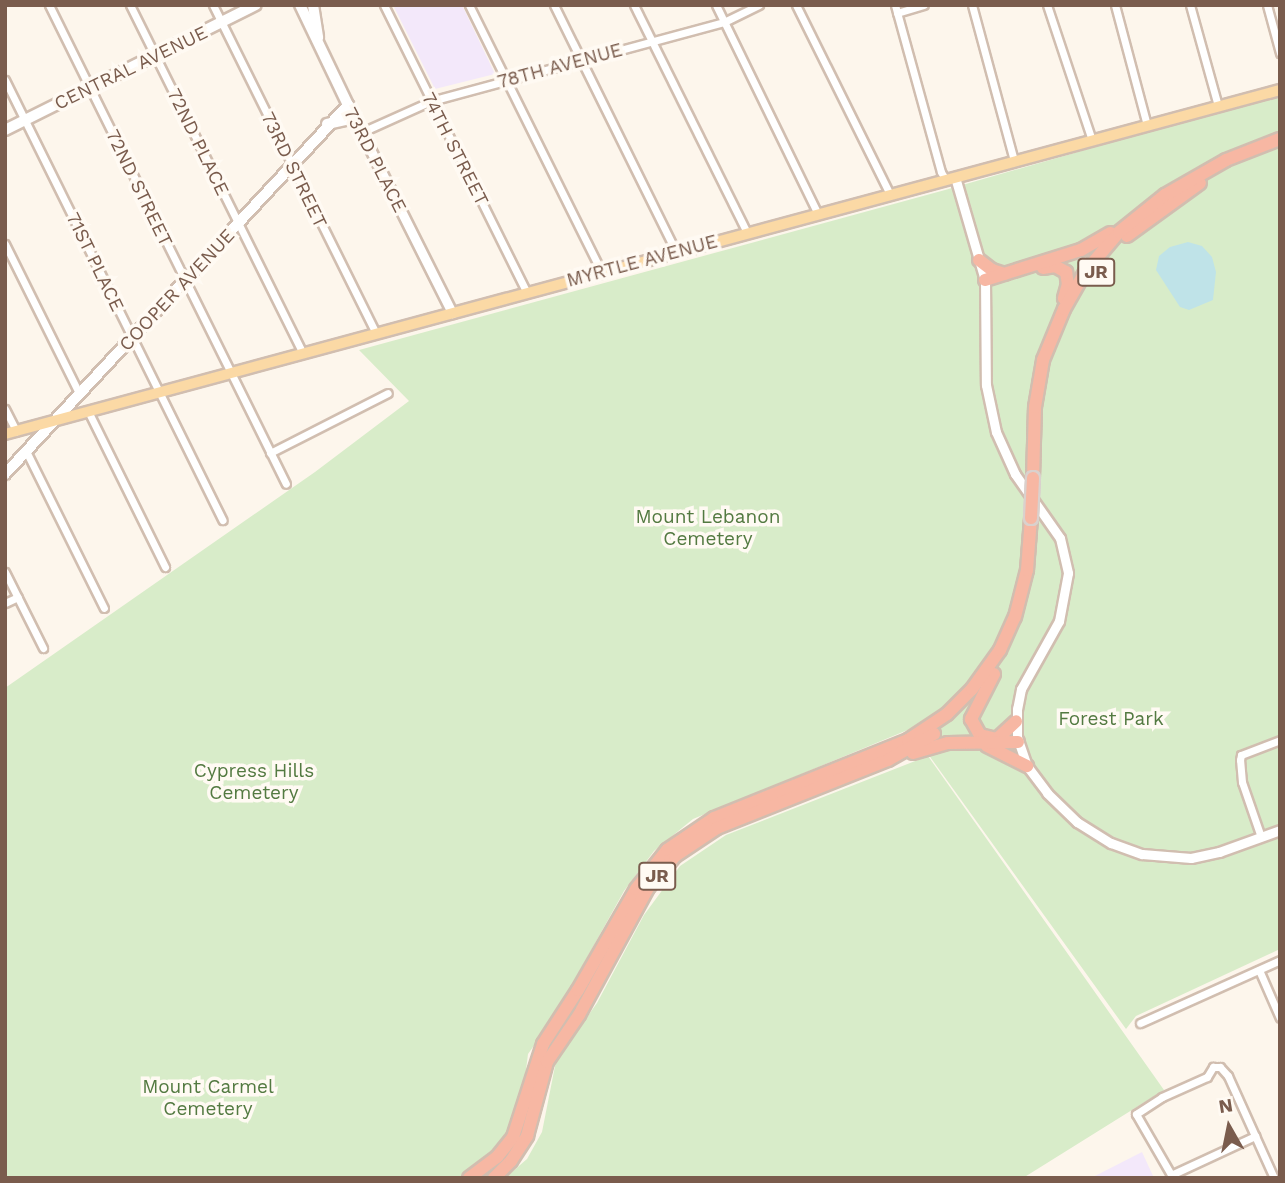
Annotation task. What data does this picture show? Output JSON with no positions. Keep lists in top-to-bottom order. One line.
{"streets":{"highway":["JR"],"main road":["CENTRAL AVENUE","73RD PLACE","MYRTLE AVENUE","COOPER AVENUE"],"street":["78TH AVENUE","72ND PLACE","74TH STREET","73RD STREET","72ND STREET","71ST PLACE"]},"crossings":[["78TH AVENUE","74TH STREET"],["78TH AVENUE","73RD PLACE"],["CENTRAL AVENUE","72ND PLACE"],["CENTRAL AVENUE","73RD STREET"],["CENTRAL AVENUE","72ND STREET"],["CENTRAL AVENUE","71ST PLACE"],["72ND PLACE","MYRTLE AVENUE"],["72ND PLACE","COOPER AVENUE"],["74TH STREET","MYRTLE AVENUE"],["73RD PLACE","MYRTLE AVENUE"],["73RD PLACE","COOPER AVENUE"],["73RD STREET","MYRTLE AVENUE"],["73RD STREET","COOPER AVENUE"],["72ND STREET","MYRTLE AVENUE"],["72ND STREET","COOPER AVENUE"],["MYRTLE AVENUE","71ST PLACE"],["MYRTLE AVENUE","COOPER AVENUE"],["71ST PLACE","COOPER AVENUE"]],"parks":["Mount Lebanon Cemetery","Forest Park","Cypress Hills Cemetery","Mount Carmel Cemetery"],"north":"top"}
